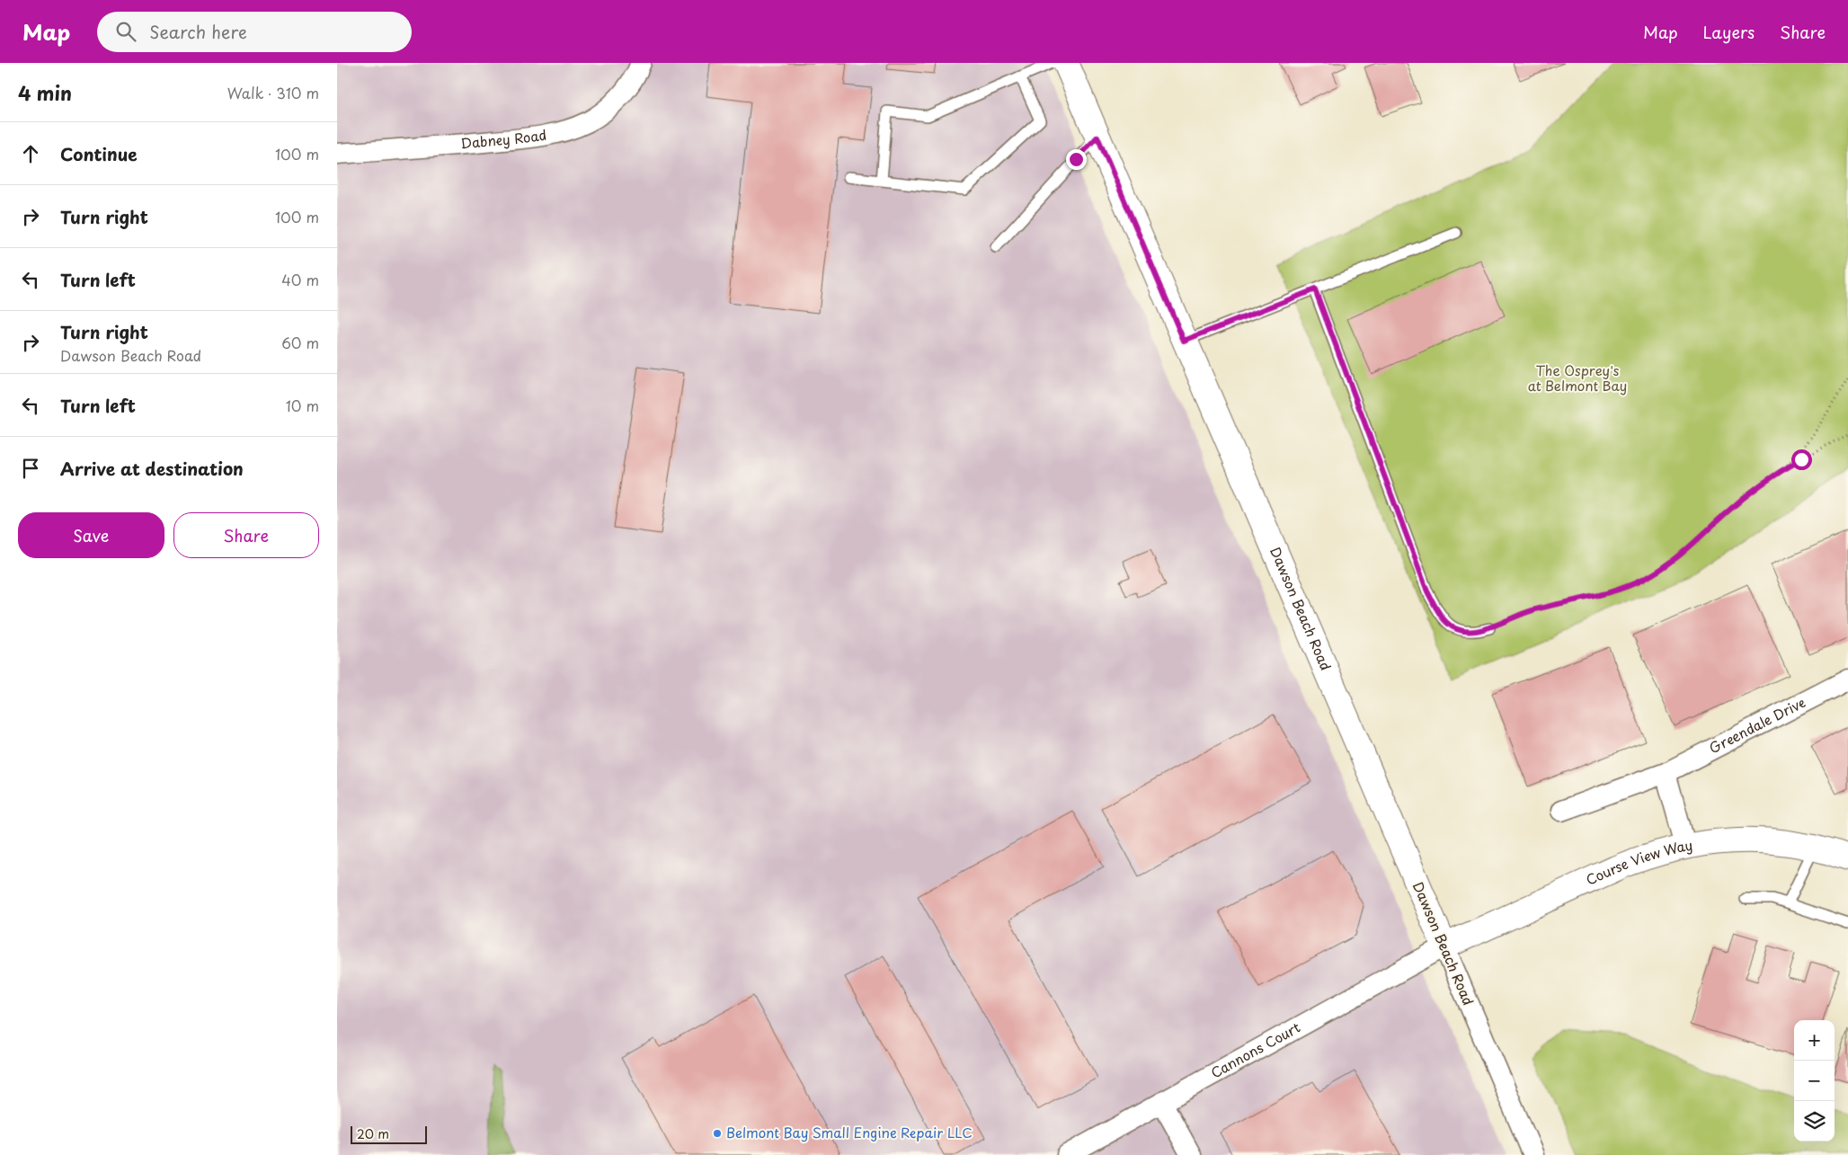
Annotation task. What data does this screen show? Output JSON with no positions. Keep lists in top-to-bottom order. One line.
{"streets":{"street":["Dabney Road","Dawson Beach Road","Greendale Drive","Course View Way","Cannons Court"]},"crossings":[["Dawson Beach Road","Course View Way"],["Dawson Beach Road","Cannons Court"],["Course View Way","Cannons Court"]],"parks":["The Osprey's at Belmont Bay"],"places":["Belmont Bay Small Engine Repair LLC"],"scale_bar":"20 m","page":{"header":"Map","search":"Search here","nav":["Map","Layers","Share"],"heading":["4 min","Walk · 310 m"],"list":[["Continue","100 m"],["Turn right","100 m"],["Turn left","40 m"],["Turn right","Dawson Beach Road","60 m"],["Turn left","10 m"],"Arrive at destination"],"buttons":["Save","Share"],"map_buttons":["+","−"],"scale":"20 m"}}
